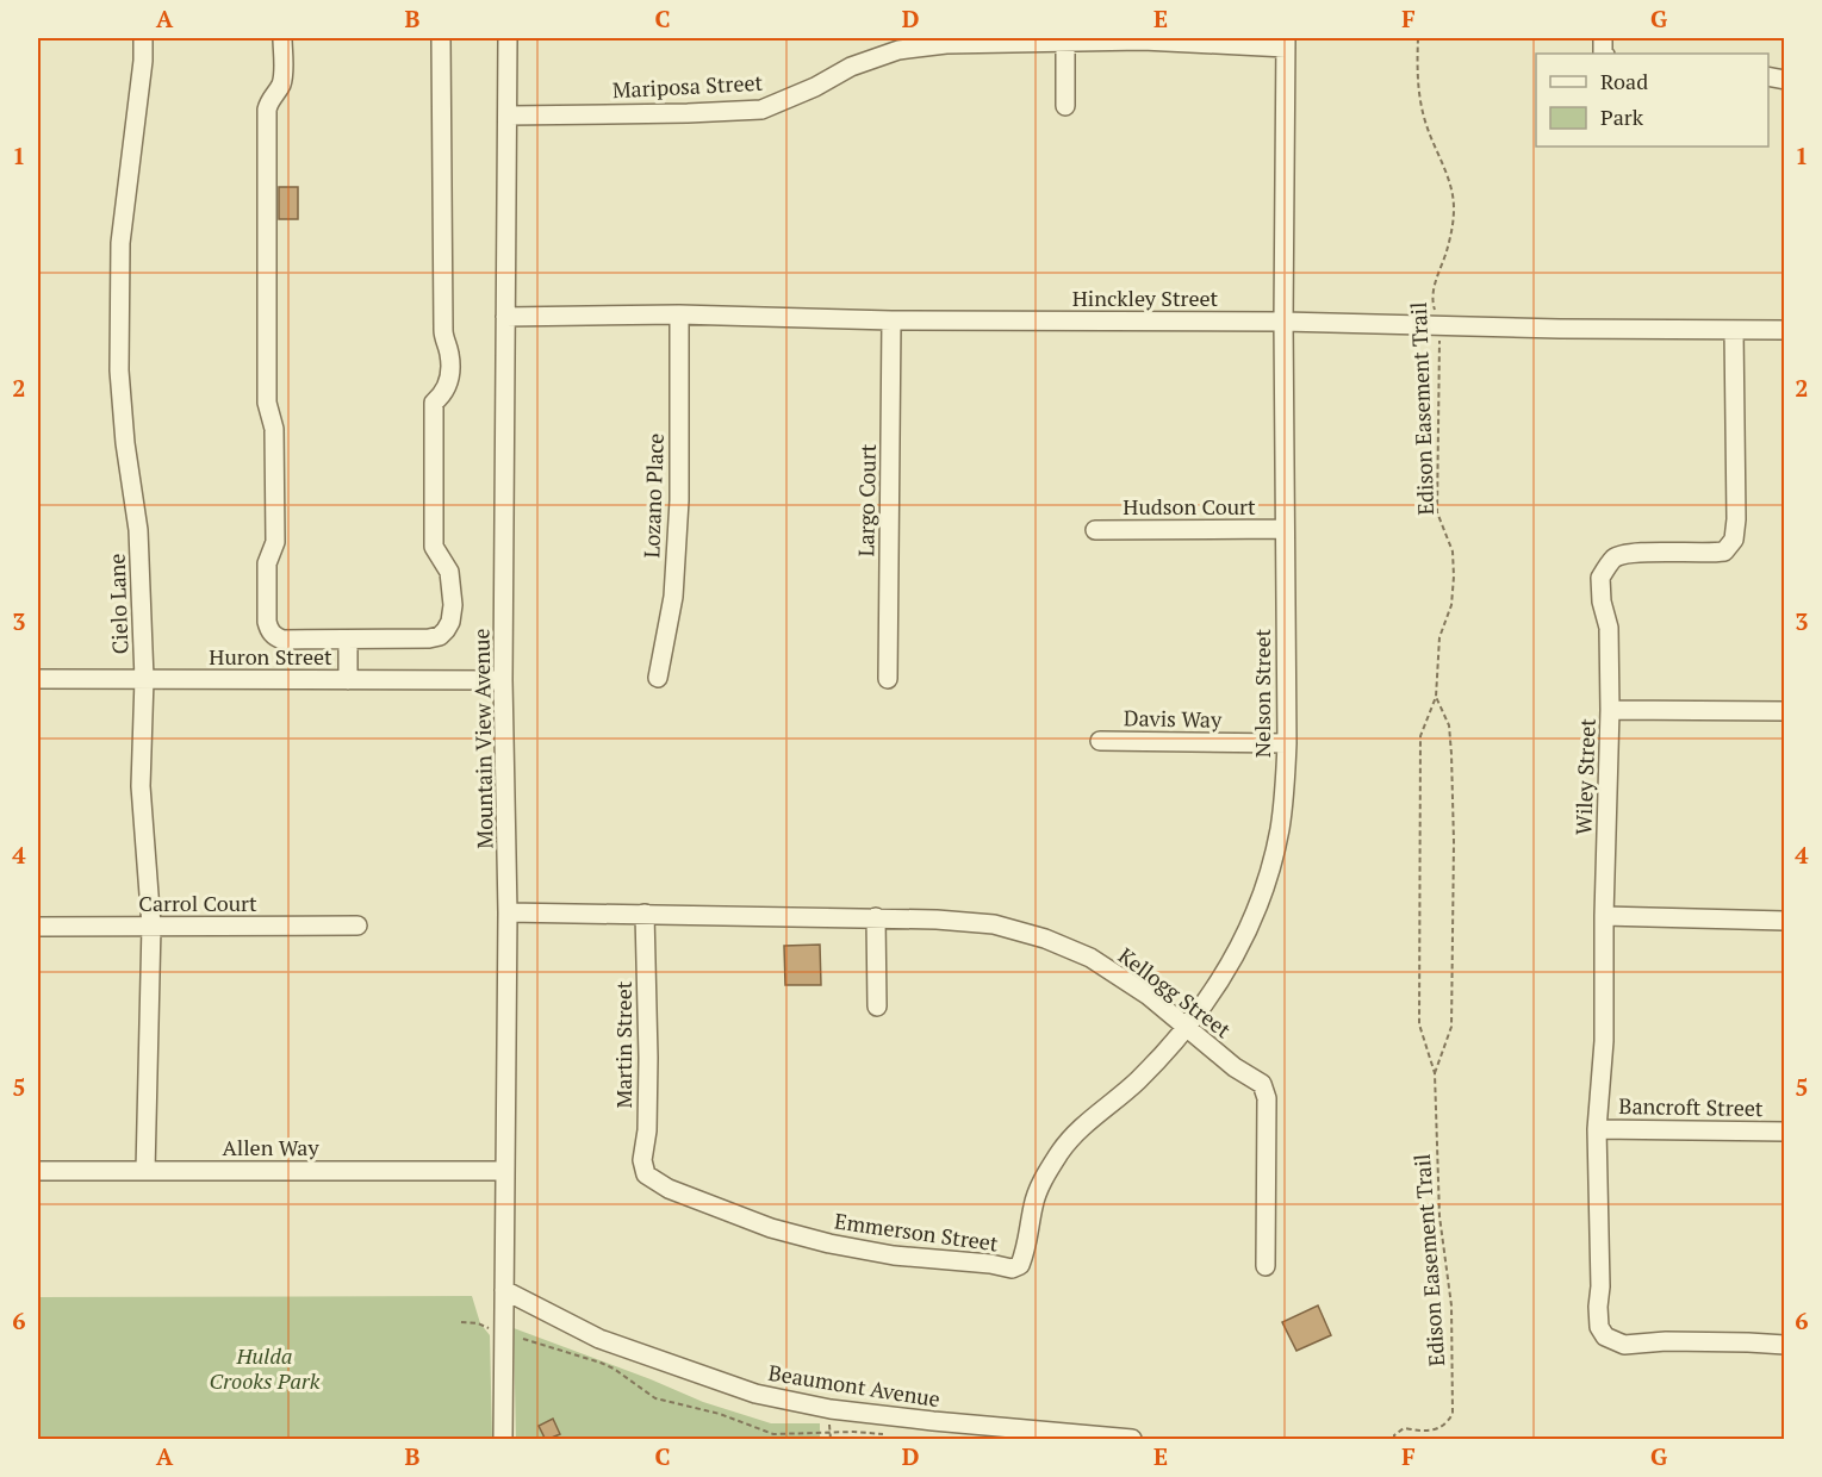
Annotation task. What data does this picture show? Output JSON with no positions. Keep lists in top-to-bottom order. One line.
{"streets":{"street":["Mariposa Street","Hinckley Street","Lozano Place","Largo Court","Hudson Court","Cielo Lane","Huron Street","Nelson Street","Davis Way","Mountain View Avenue","Wiley Street","Carrol Court","Kellogg Street","Martin Street","Bancroft Street","Allen Way","Emmerson Street","Beaumont Avenue"],"path":["Edison Easement Trail"]},"crossings":[["Mariposa Street","Nelson Street"],["Mariposa Street","Mountain View Avenue"],["Hinckley Street","Edison Easement Trail"],["Hinckley Street","Lozano Place"],["Hinckley Street","Largo Court"],["Hinckley Street","Nelson Street"],["Hinckley Street","Mountain View Avenue"],["Hinckley Street","Wiley Street"],["Hudson Court","Nelson Street"],["Cielo Lane","Huron Street"],["Cielo Lane","Carrol Court"],["Cielo Lane","Allen Way"],["Huron Street","Mountain View Avenue"],["Nelson Street","Davis Way"],["Nelson Street","Kellogg Street"],["Nelson Street","Emmerson Street"],["Mountain View Avenue","Kellogg Street"],["Mountain View Avenue","Allen Way"],["Mountain View Avenue","Beaumont Avenue"],["Wiley Street","Bancroft Street"],["Kellogg Street","Martin Street"],["Martin Street","Emmerson Street"]],"parks":["Hulda Crooks Park"],"legend":["Road","Park"],"grid":{"columns":["A","B","C","D","E","F","G"],"rows":["1","2","3","4","5","6"]}}
